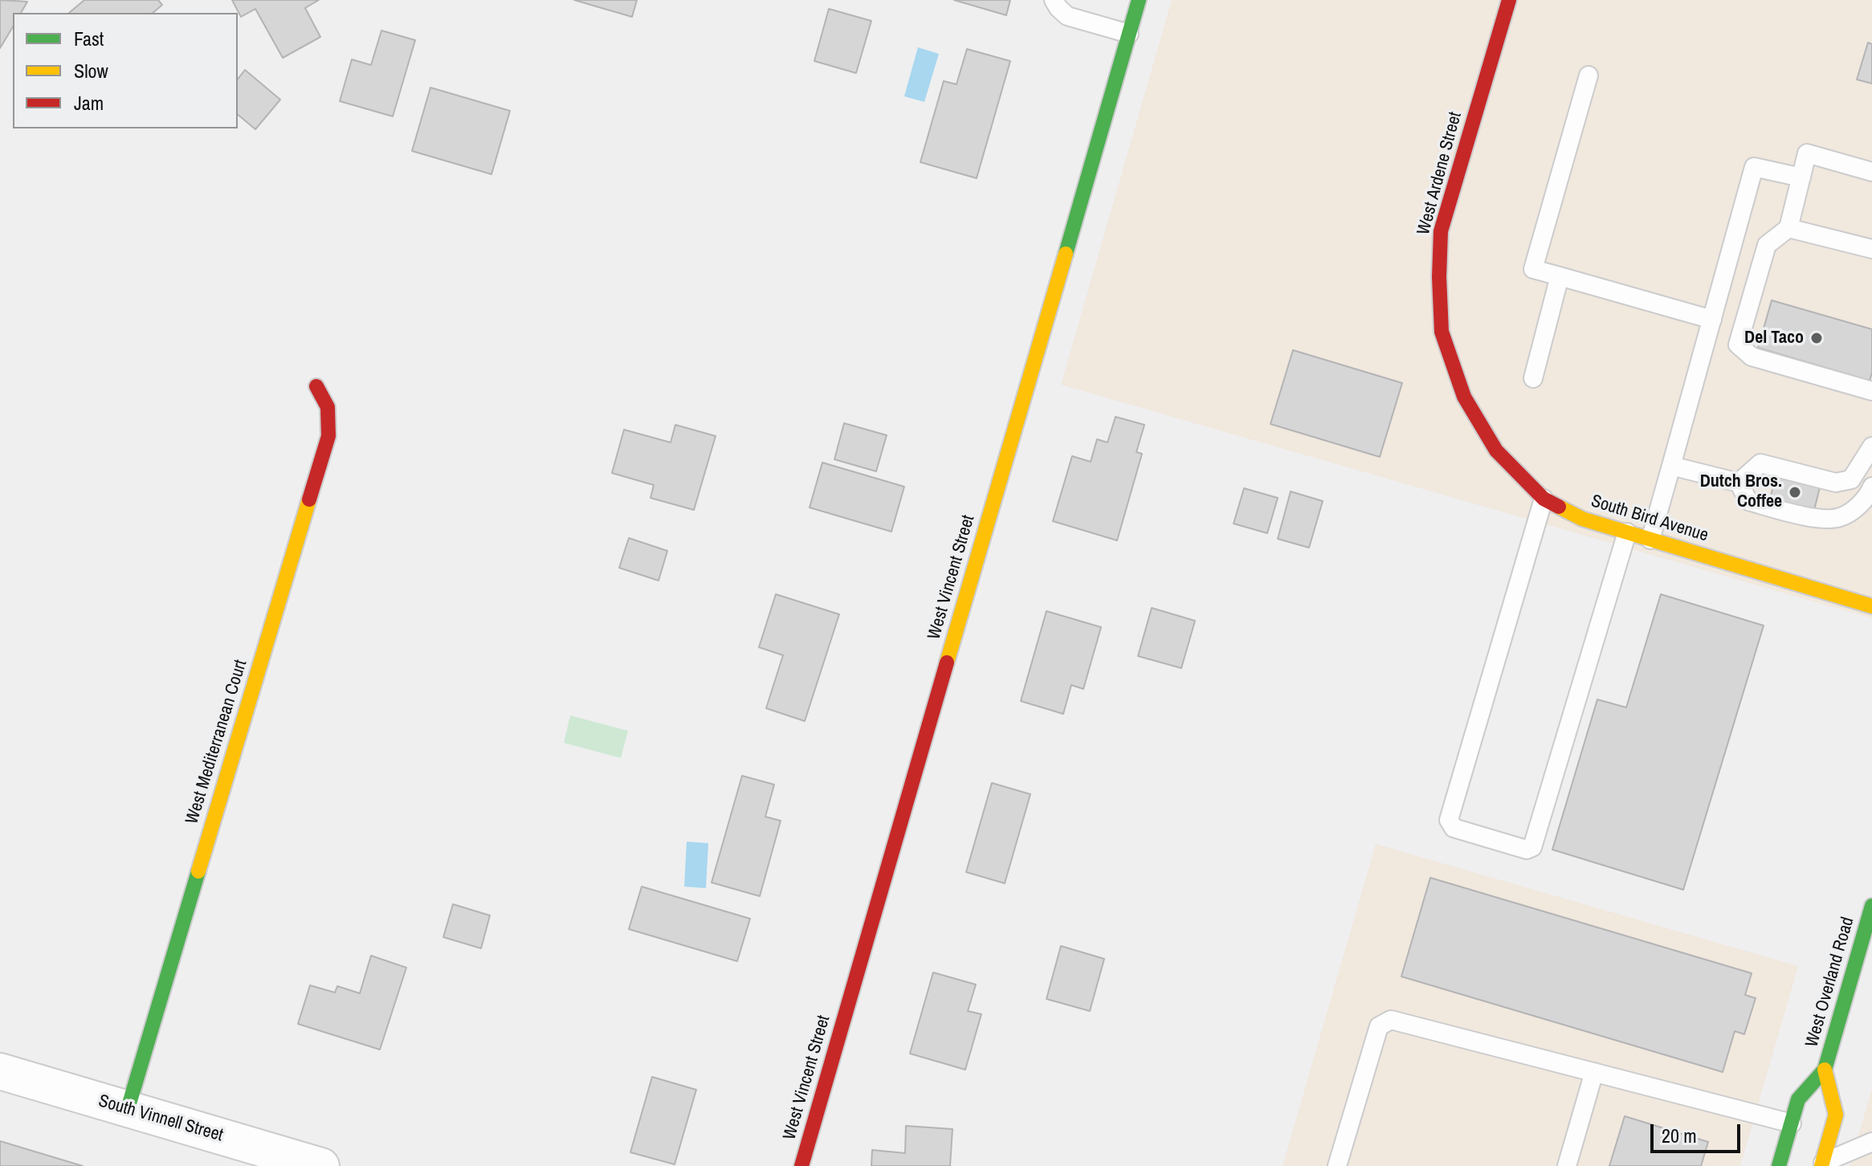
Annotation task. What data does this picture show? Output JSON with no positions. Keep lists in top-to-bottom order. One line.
{"streets":{"street":["West Ardene Street","South Bird Avenue","West Vincent Street","West Mediterranean Court","West Overland Road","South Vinnell Street"]},"crossings":[["West Ardene Street","South Bird Avenue"],["West Mediterranean Court","South Vinnell Street"]],"places":["Del Taco","Dutch Bros. Coffee"],"legend":["Fast","Slow","Jam"],"scale_bar":"20 m"}
